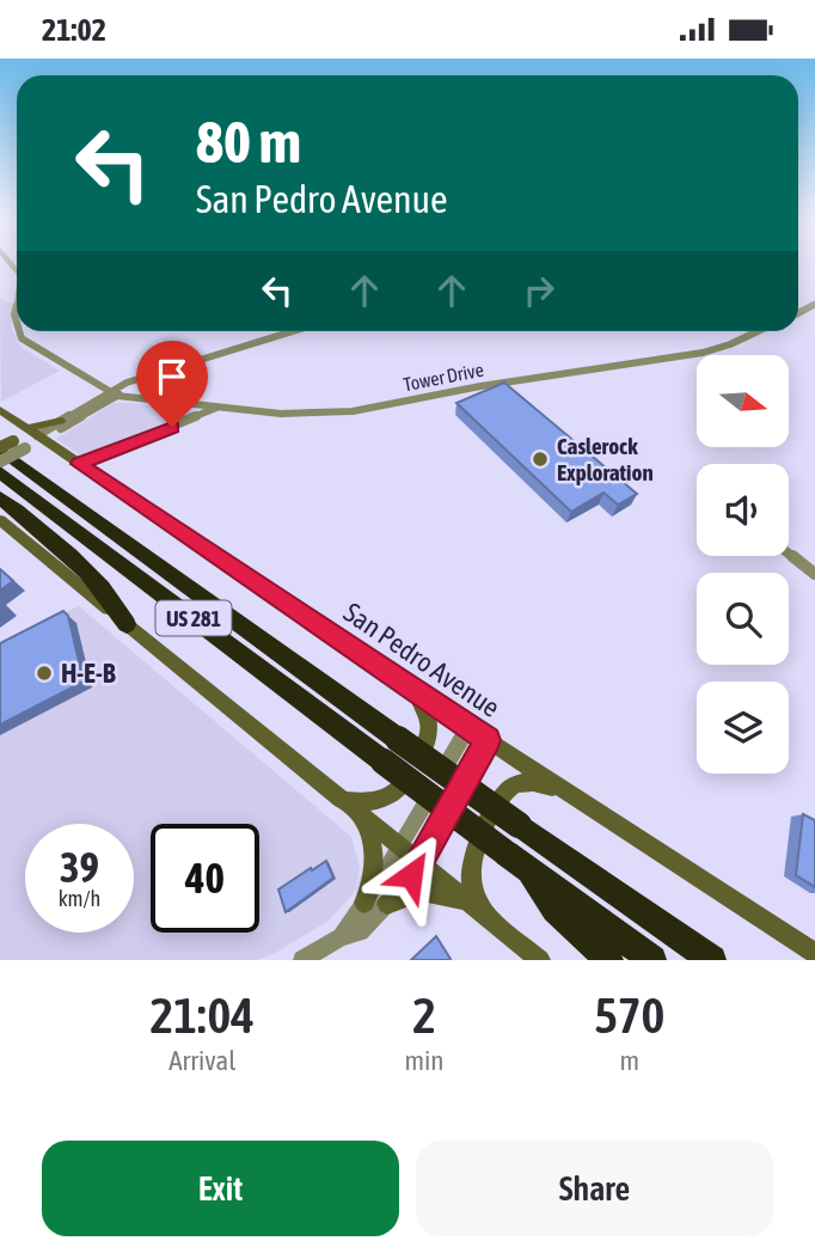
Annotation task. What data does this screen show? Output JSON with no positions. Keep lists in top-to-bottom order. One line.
{"streets":{"highway":["US 281"],"main road":["San Pedro Avenue"],"street":["Tower Drive"]},"places":["Caslerock Exploration","H-E-B"],"north":"right","page":{"status":"21:02","turn":["80 m","San Pedro Avenue"],"speed":"39 km/h","limit":"40","eta":["21:04","Arrival","2","min","570","m"],"buttons":["Exit","Share"]}}
